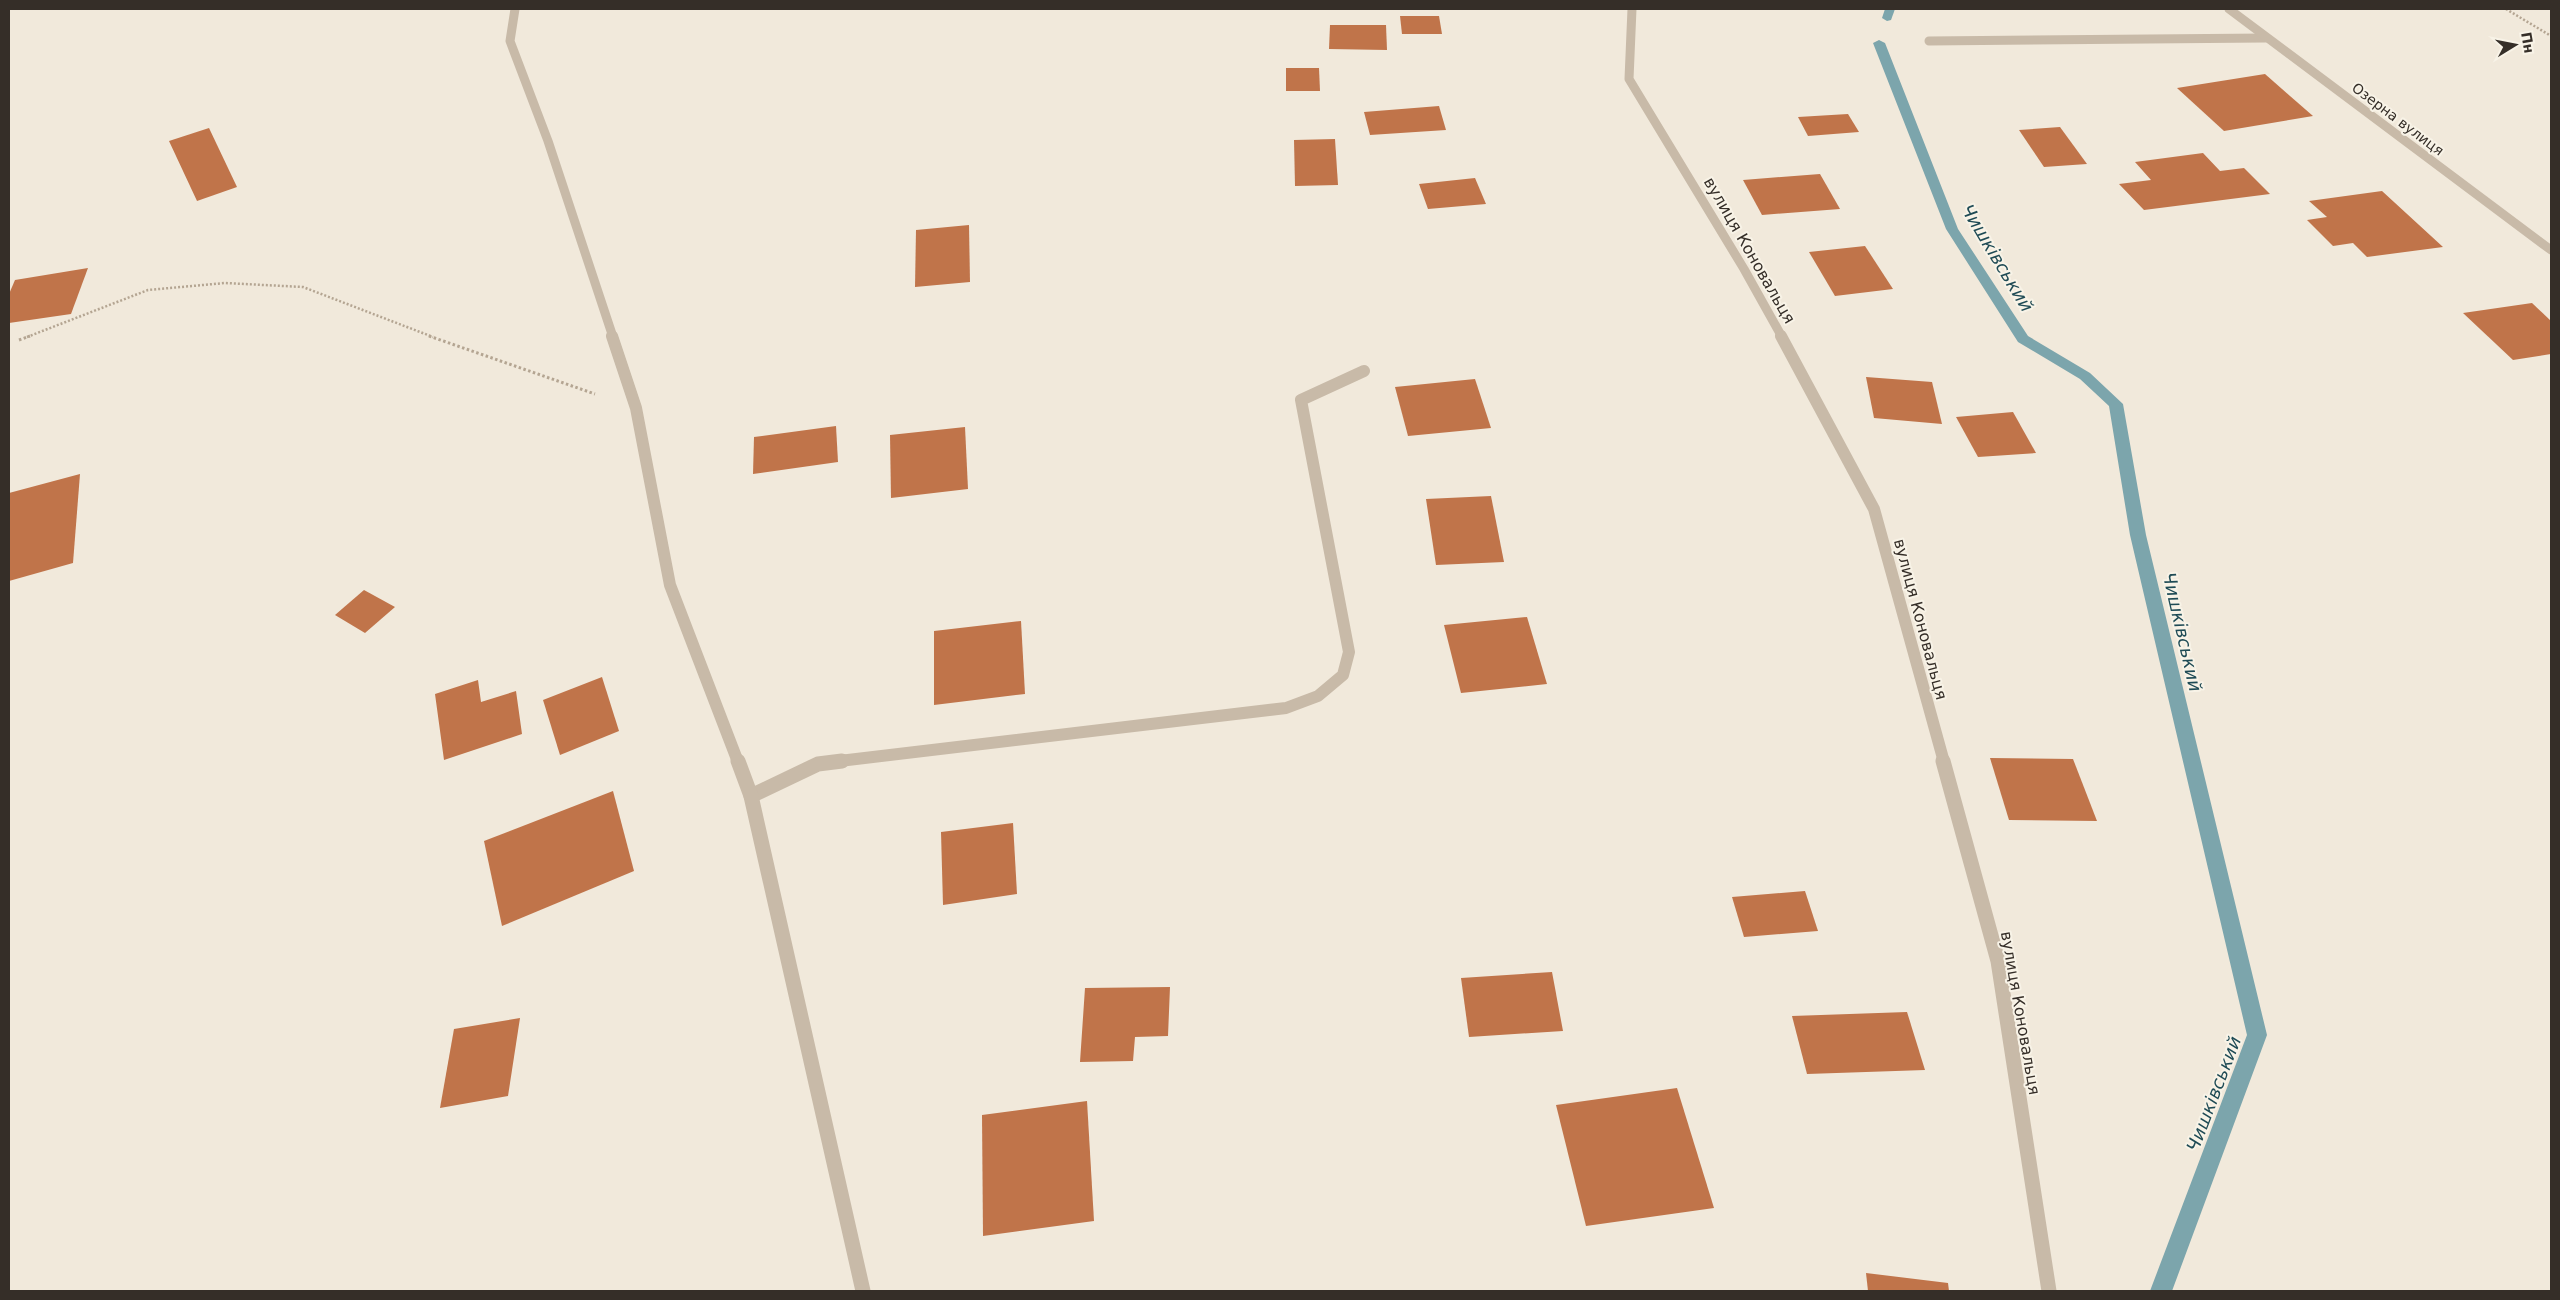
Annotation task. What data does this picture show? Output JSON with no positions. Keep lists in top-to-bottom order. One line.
{"streets":{"street":["Озерна вулиця","вулиця Коновальця"]},"water":["Чишківський"],"north":"right"}
